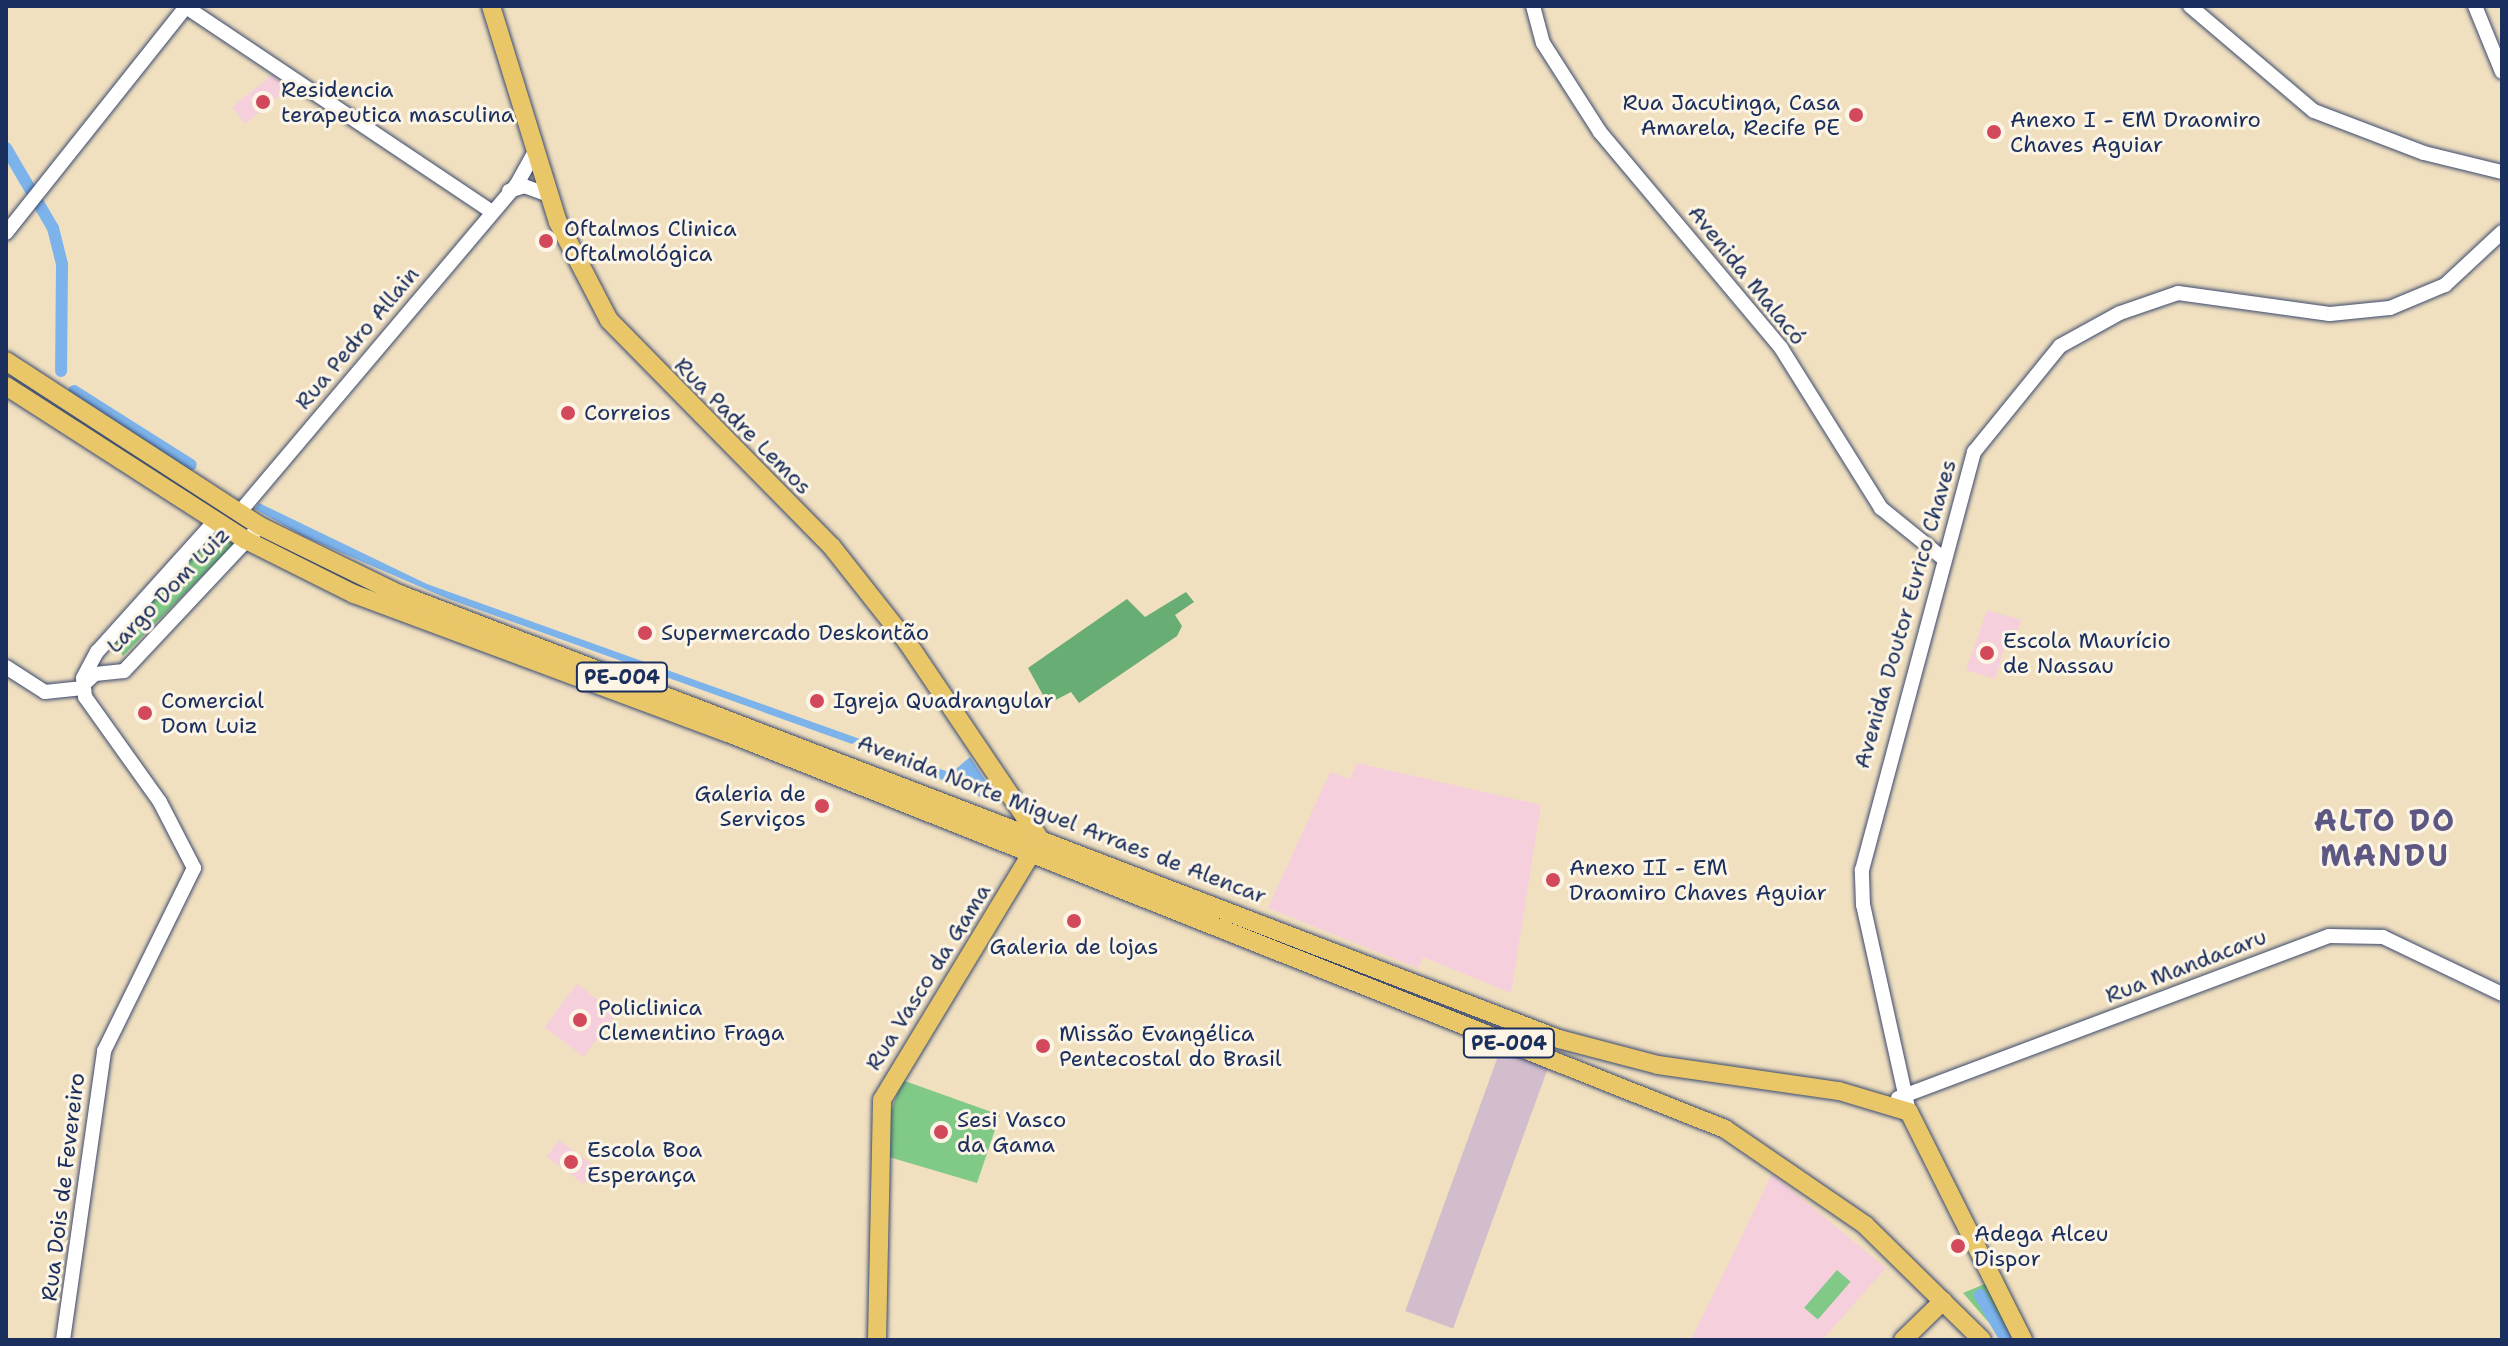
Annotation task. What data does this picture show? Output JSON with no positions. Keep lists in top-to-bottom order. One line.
{"streets":{"main road":["Rua Padre Lemos","PE-004","Avenida Norte Miguel Arraes de Alencar","Rua Vasco da Gama"],"street":["Avenida Malacó","Rua Pedro Allain","Largo Dom Luiz","Avenida Doutor Eurico Chaves","Rua Mandacaru","Rua Dois de Fevereiro"]},"crossings":[["Avenida Malacó","Avenida Doutor Eurico Chaves"],["Rua Pedro Allain","Rua Padre Lemos"],["Rua Pedro Allain","Avenida Norte Miguel Arraes de Alencar"],["Rua Padre Lemos","Avenida Norte Miguel Arraes de Alencar"],["Rua Padre Lemos","Rua Vasco da Gama"],["Largo Dom Luiz","Avenida Norte Miguel Arraes de Alencar"],["Largo Dom Luiz","Rua Dois de Fevereiro"],["Avenida Doutor Eurico Chaves","Avenida Norte Miguel Arraes de Alencar"],["Avenida Doutor Eurico Chaves","Rua Mandacaru"],["Avenida Norte Miguel Arraes de Alencar","Rua Mandacaru"],["Avenida Norte Miguel Arraes de Alencar","Rua Vasco da Gama"]],"districts":["ALTO DO MANDU"],"places":["Residencia terapeutica masculina","Rua Jacutinga, Casa Amarela, Recife PE","Anexo I - EM Draomiro Chaves Aguiar","Oftalmos Clinica Oftalmológica","Correios","Supermercado Deskontão","Escola Maurício de Nassau","Igreja Quadrangular","Comercial Dom Luiz","Galeria de Serviços","Anexo II - EM Draomiro Chaves Aguiar","Galeria de lojas","Policlinica Clementino Fraga","Missão Evangélica Pentecostal do Brasil","Sesi Vasco da Gama","Escola Boa Esperança","Adega Alceu Dispor"]}
